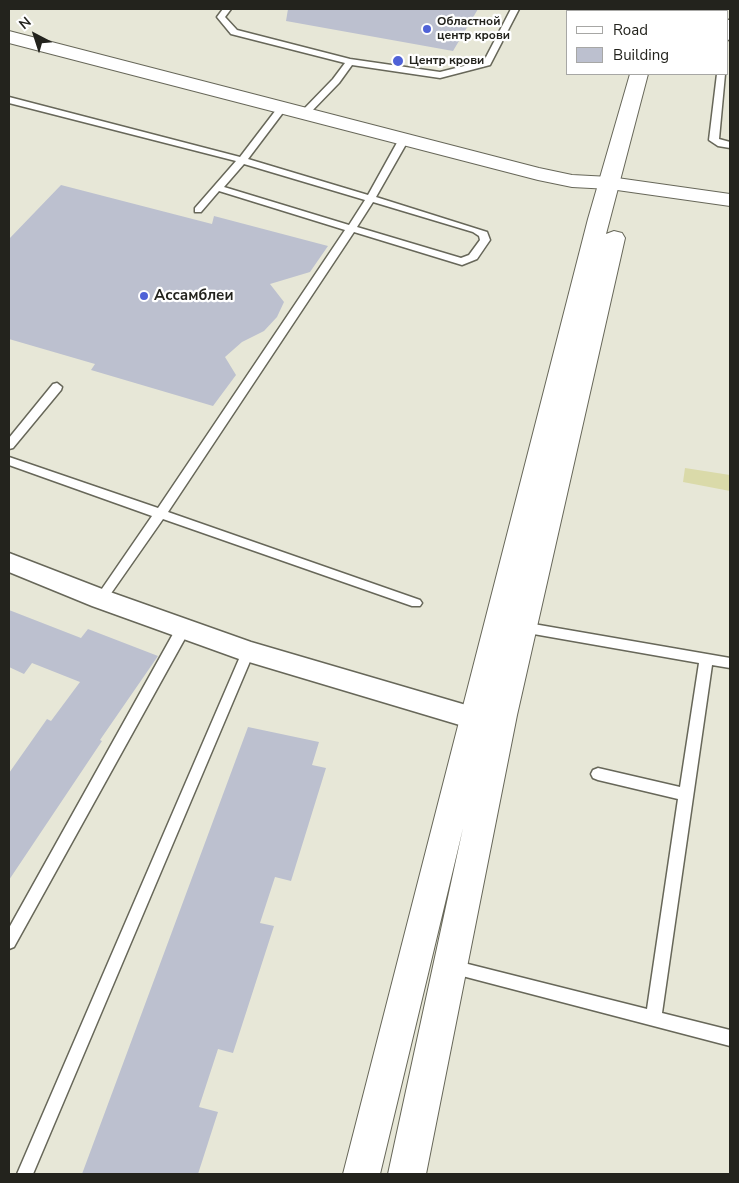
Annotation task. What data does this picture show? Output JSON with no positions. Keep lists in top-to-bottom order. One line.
{"places":["Областной центр крови","Центр крови","Ассамблеи"],"legend":["Road","Building"],"north":"top left"}
